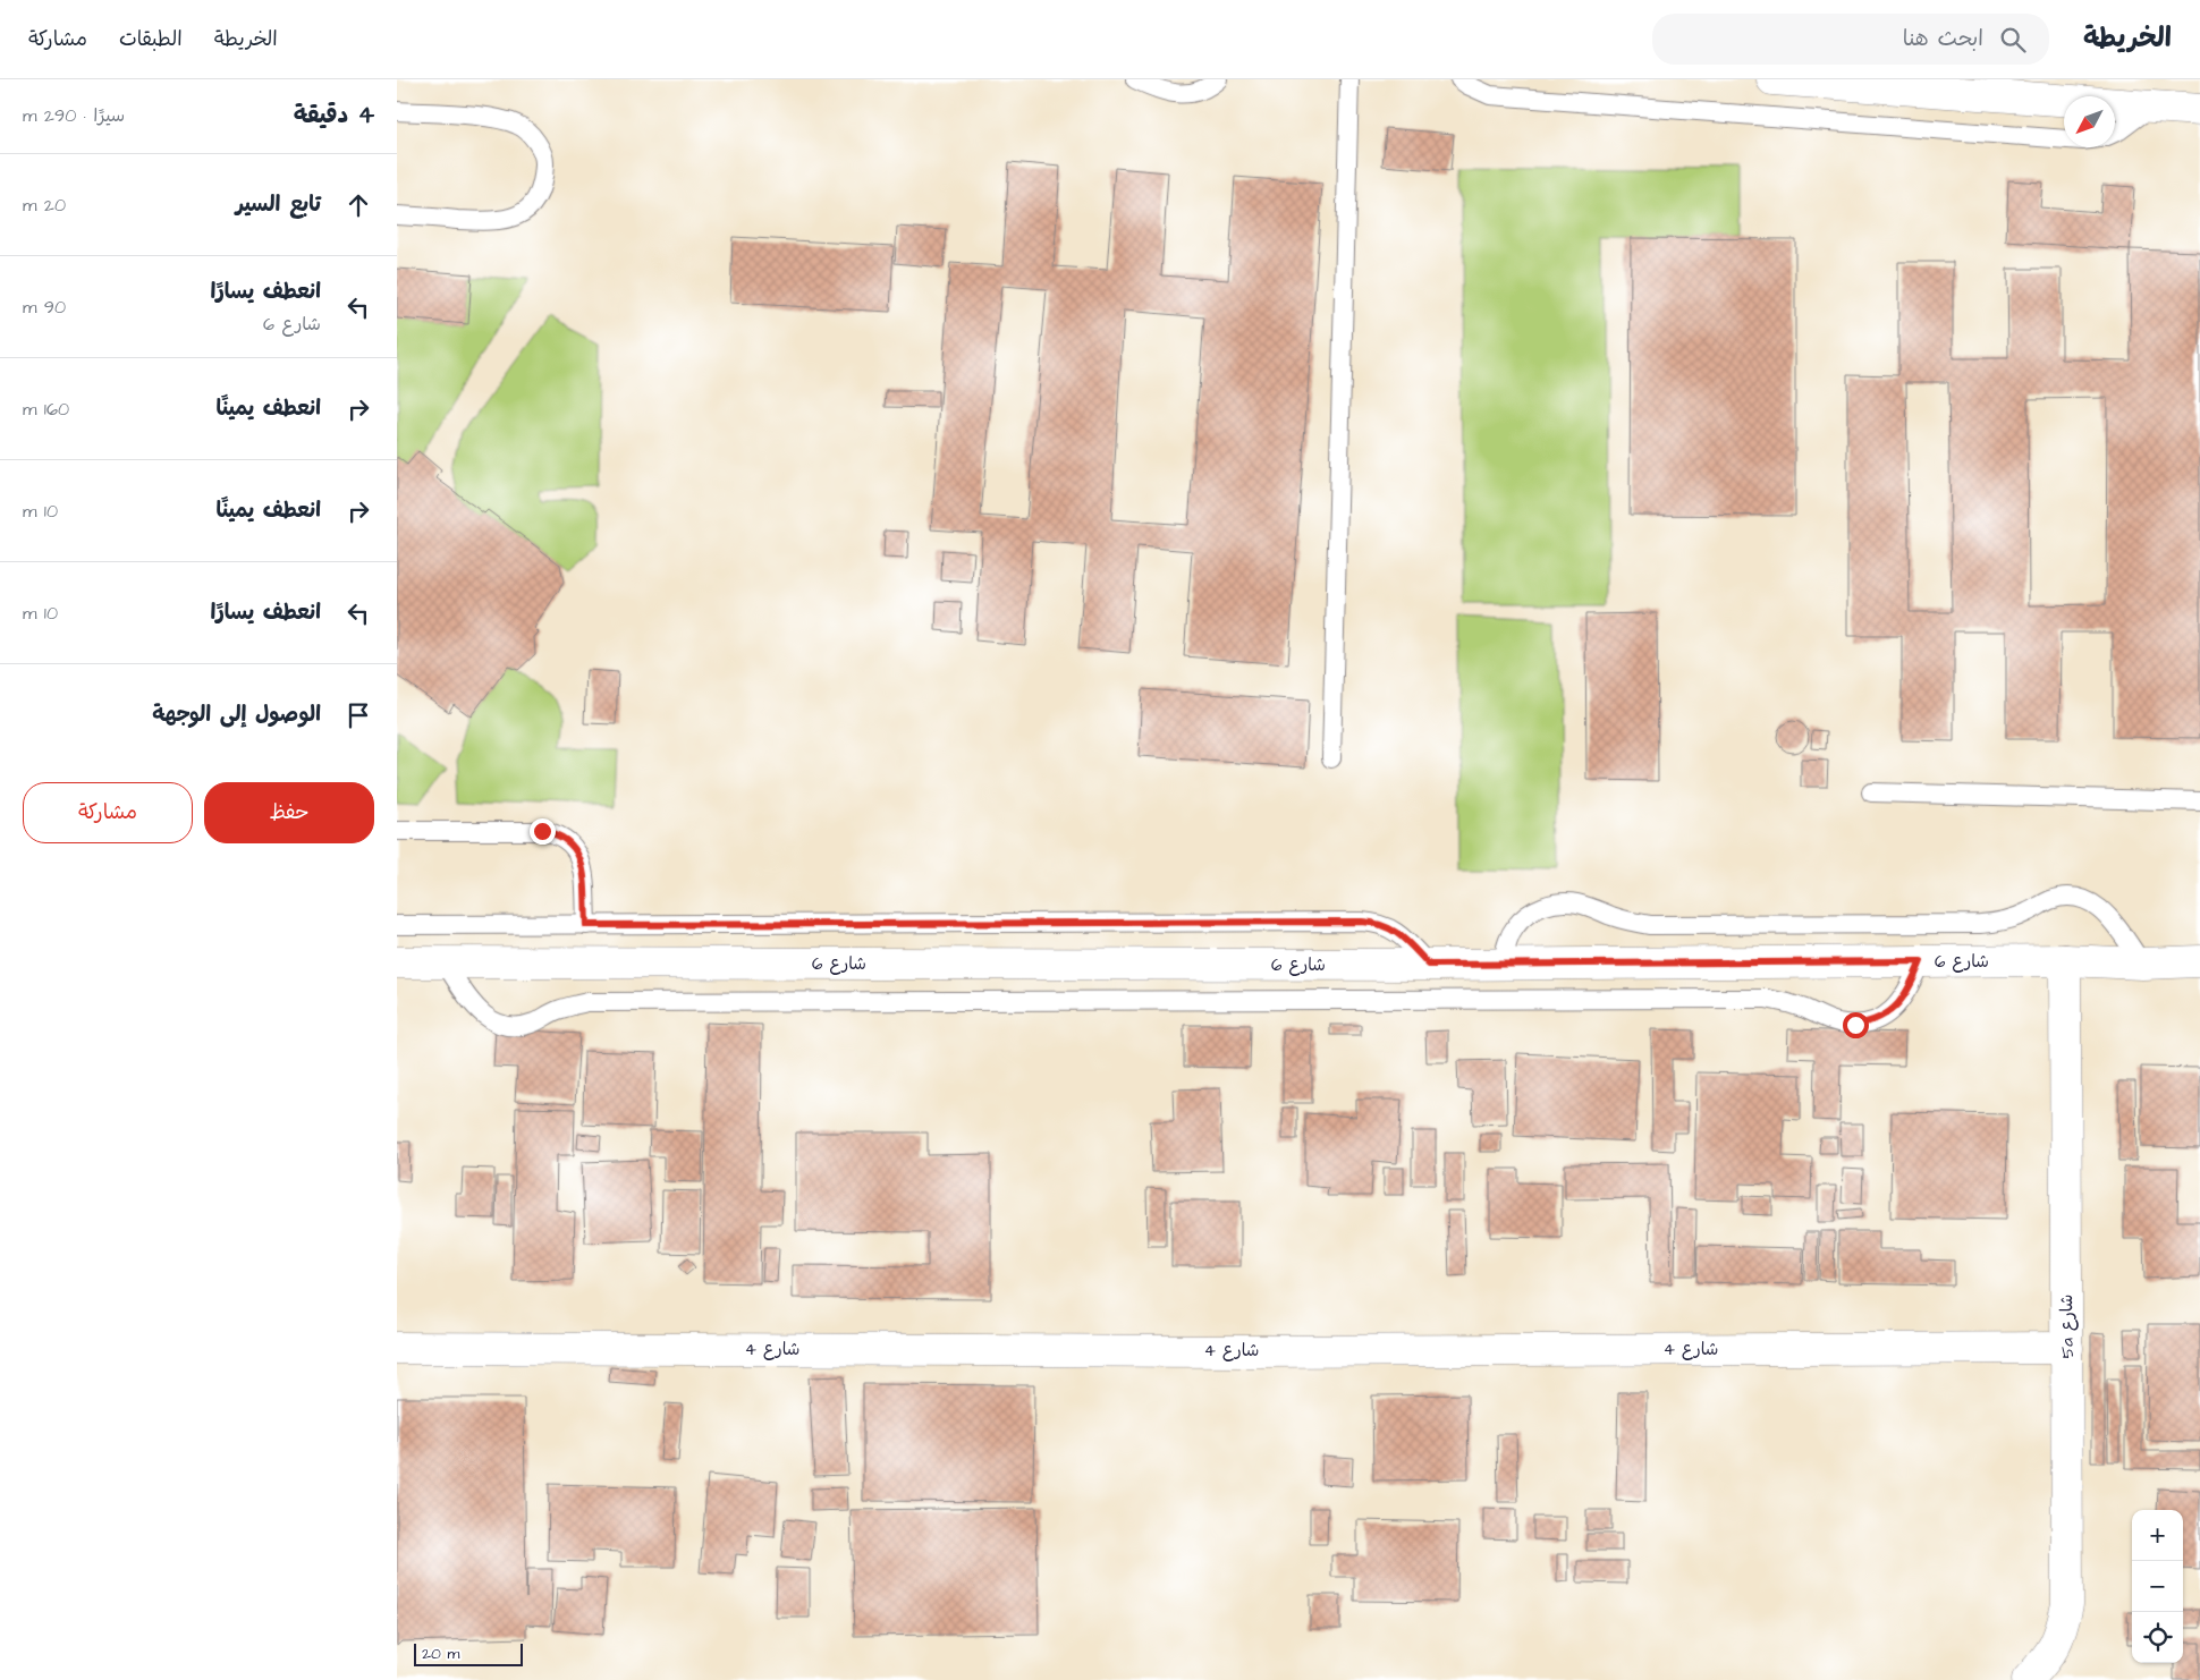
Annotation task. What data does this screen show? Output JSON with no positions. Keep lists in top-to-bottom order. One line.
{"streets":{"street":["شارع 6","5a شارع","شارع 4"]},"crossings":[["شارع 6","5a شارع"],["5a شارع","شارع 4"]],"scale_bar":"20 m","north":"bottom left","page":{"header":"الخريطة","search":"ابحث هنا","nav":["الخريطة","الطبقات","مشاركة"],"heading":["4 دقيقة","سيرًا · 290 m"],"list":[["تابع السير","20 m"],["انعطف يسارًا","شارع 6","90 m"],["انعطف يمينًا","160 m"],["انعطف يمينًا","10 m"],["انعطف يسارًا","10 m"],"الوصول إلى الوجهة"],"buttons":["حفظ","مشاركة"],"map_buttons":["+","−"],"scale":"20 m"}}
